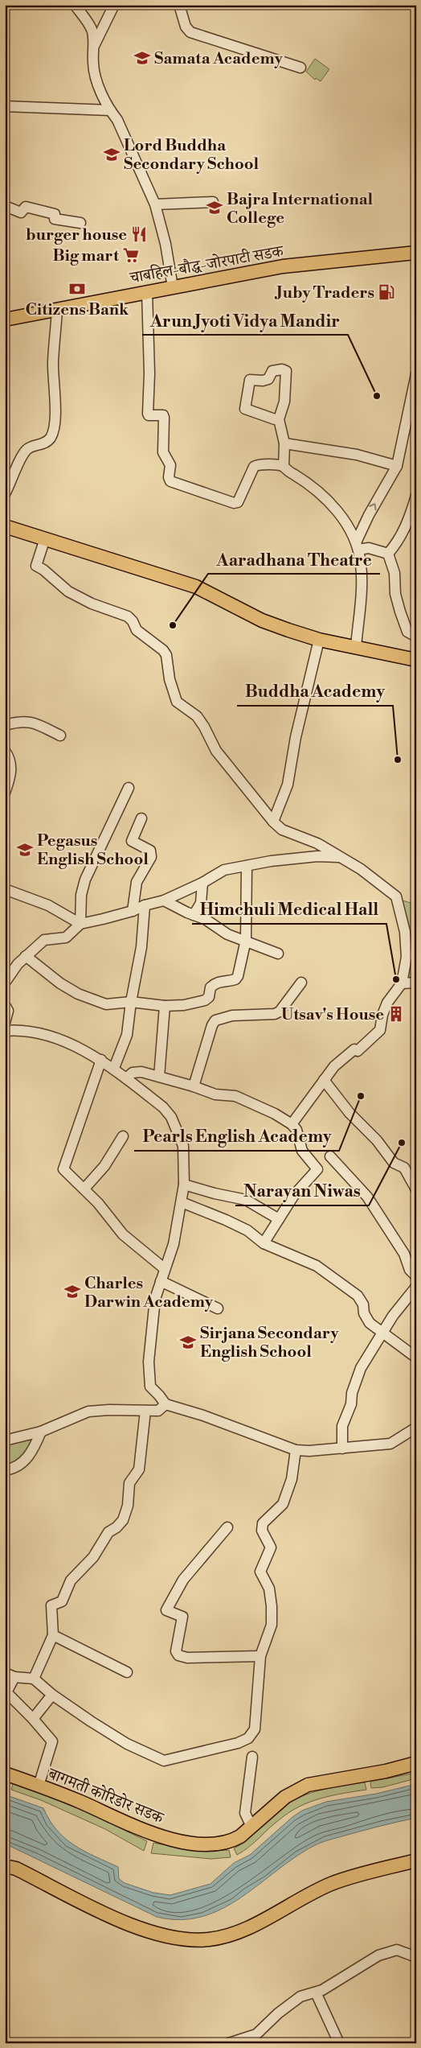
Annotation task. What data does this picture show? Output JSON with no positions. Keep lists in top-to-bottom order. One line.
{"streets":{"main road":["चाबहिल-बौद्ध-जोरपाटी सडक","बागमती कोरिडोर सडक"]},"places":{"school or university":["Samata Academy","Lord Buddha Secondary School","Bajra International College","Pegasus English School","Charles Darwin Academy","Sirjana Secondary English School"],"restaurant":["burger house"],"supermarket":["Big mart"],"bank":["Citizens Bank"],"fuel station":["Juby Traders"],"other":["Arun Jyoti Vidya Mandir","Aaradhana Theatre","Buddha Academy","Himchuli Medical Hall","Pearls English Academy","Narayan Niwas"],"building":["Utsav's House"]}}
